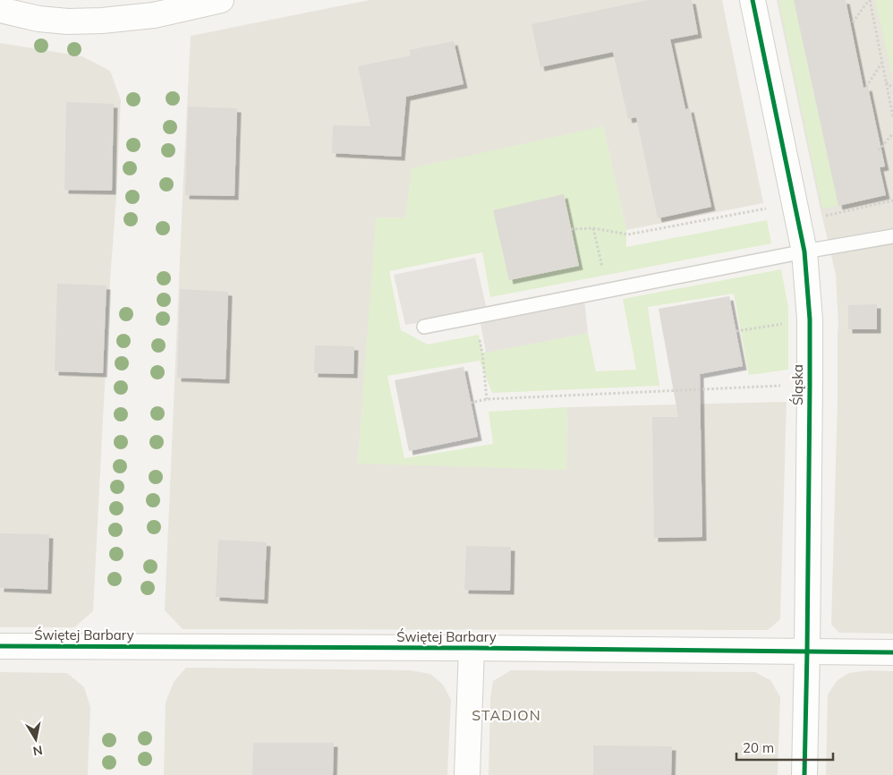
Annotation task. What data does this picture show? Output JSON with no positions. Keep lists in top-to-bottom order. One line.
{"streets":{"street":["Śląska","Świętej Barbary"]},"crossings":[["Śląska","Świętej Barbary"]],"districts":["STADION"],"scale_bar":"20 m","north":"bottom"}
